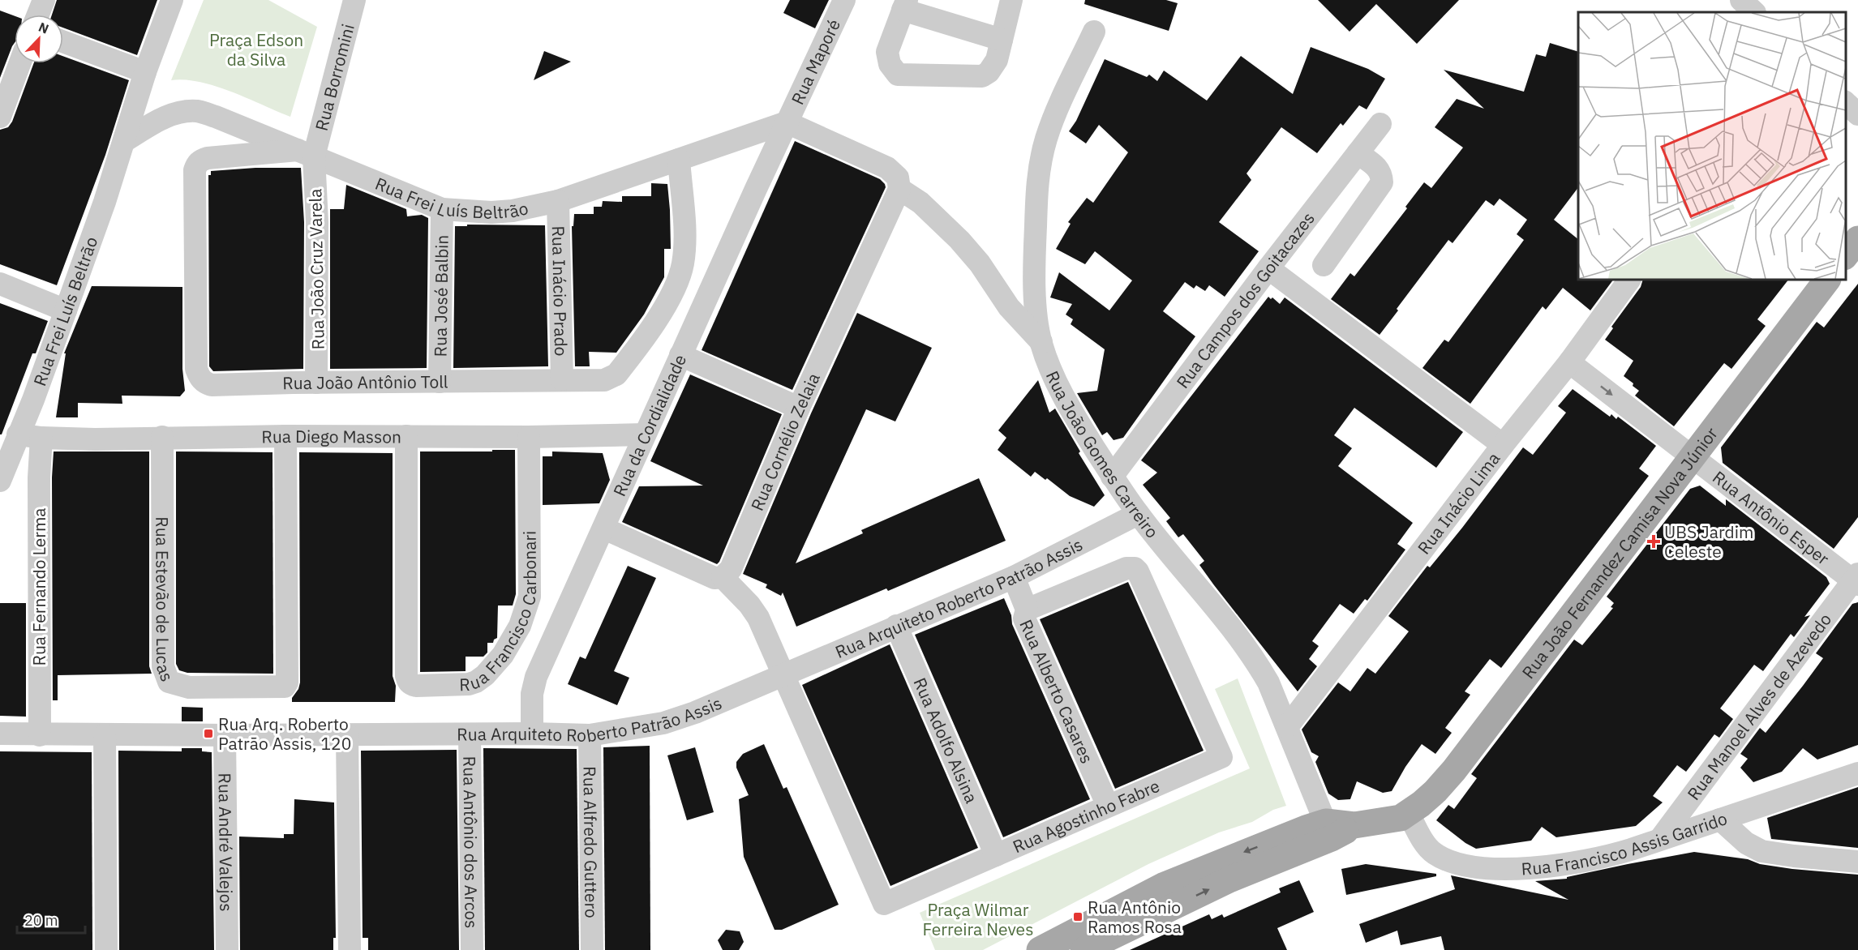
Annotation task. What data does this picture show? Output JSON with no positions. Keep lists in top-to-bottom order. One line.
{"streets":{"main road":["Rua João Fernandez Camisa Nova Júnior"],"street":["Rua Maporé","Rua Borromini","Rua Frei Luís Beltrão","Rua João Cruz Varela","Rua Inácio Prado","Rua José Balbin","Rua Campos dos Goitacazes","Rua João Antônio Toll","Rua da Cordialidade","Rua Diego Masson","Rua Cornélio Zelaia","Rua João Gomes Carreiro","Rua Inácio Lima","Rua Antônio Esper","Rua Fernando Lerma","Rua Estevão de Lucas","Rua Arquiteto Roberto Patrão Assis","Rua Francisco Carbonari","Rua Alberto Casares","Rua Manoel Alves de Azevedo","Rua Adolfo Alsina","Rua Agostinho Fabre","Rua Francisco Assis Garrido","Rua Antônio dos Arcos","Rua André Valejos","Rua Alfredo Guttero"]},"crossings":[["Rua Maporé","Rua Frei Luís Beltrão"],["Rua Maporé","Rua da Cordialidade"],["Rua Borromini","Rua Frei Luís Beltrão"],["Rua Borromini","Rua João Cruz Varela"],["Rua Borromini","Rua João Antônio Toll"],["Rua Frei Luís Beltrão","Rua João Cruz Varela"],["Rua Frei Luís Beltrão","Rua Inácio Prado"],["Rua Frei Luís Beltrão","Rua José Balbin"],["Rua Frei Luís Beltrão","Rua João Antônio Toll"],["Rua Frei Luís Beltrão","Rua da Cordialidade"],["Rua Frei Luís Beltrão","Rua Diego Masson"],["Rua João Cruz Varela","Rua João Antônio Toll"],["Rua Inácio Prado","Rua João Antônio Toll"],["Rua José Balbin","Rua João Antônio Toll"],["Rua Campos dos Goitacazes","Rua João Gomes Carreiro"],["Rua da Cordialidade","Rua Diego Masson"],["Rua da Cordialidade","Rua Arquiteto Roberto Patrão Assis"],["Rua Diego Masson","Rua Fernando Lerma"],["Rua Diego Masson","Rua Estevão de Lucas"],["Rua Diego Masson","Rua Francisco Carbonari"],["Rua João Gomes Carreiro","Rua Inácio Lima"],["Rua João Gomes Carreiro","Rua Arquiteto Roberto Patrão Assis"],["Rua Inácio Lima","Rua Antônio Esper"],["Rua Antônio Esper","Rua João Fernandez Camisa Nova Júnior"],["Rua Antônio Esper","Rua Manoel Alves de Azevedo"],["Rua João Fernandez Camisa Nova Júnior","Rua Francisco Assis Garrido"],["Rua Fernando Lerma","Rua Arquiteto Roberto Patrão Assis"],["Rua Arquiteto Roberto Patrão Assis","Rua Alberto Casares"],["Rua Arquiteto Roberto Patrão Assis","Rua Adolfo Alsina"],["Rua Arquiteto Roberto Patrão Assis","Rua Agostinho Fabre"],["Rua Arquiteto Roberto Patrão Assis","Rua Antônio dos Arcos"],["Rua Arquiteto Roberto Patrão Assis","Rua André Valejos"],["Rua Arquiteto Roberto Patrão Assis","Rua Alfredo Guttero"],["Rua Alberto Casares","Rua Agostinho Fabre"],["Rua Manoel Alves de Azevedo","Rua Francisco Assis Garrido"],["Rua Adolfo Alsina","Rua Agostinho Fabre"]],"one_way":["Rua Antônio Esper"],"parks":["Praça Edson da Silva","Praça Wilmar Ferreira Neves"],"places":{"health":["UBS Jardim Celeste"],"transit":["Rua Arq. Roberto Patrão Assis, 120","Rua Antônio Ramos Rosa"]},"scale_bar":"20 m","north":"top right"}
